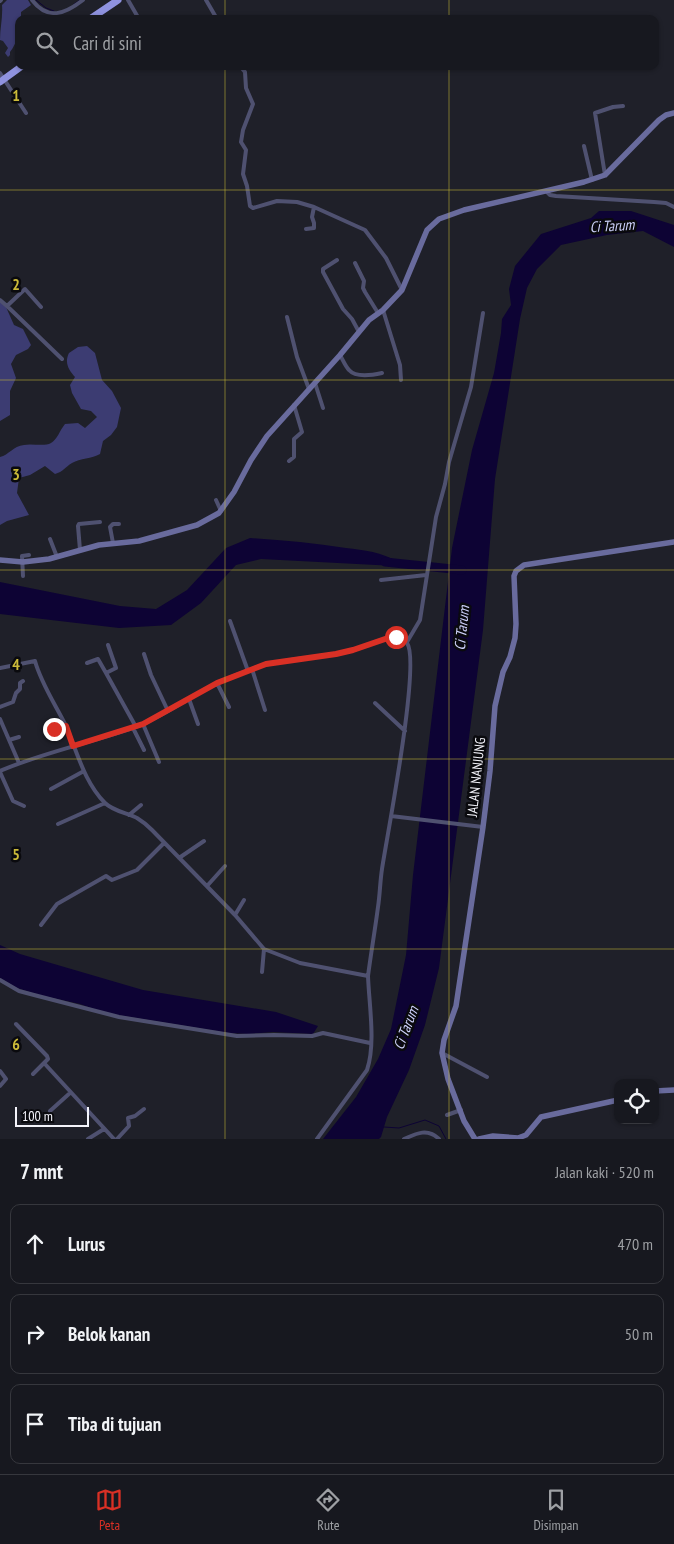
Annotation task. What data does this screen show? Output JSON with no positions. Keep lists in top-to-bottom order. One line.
{"streets":{"street":["JALAN NANJUNG"]},"water":["Ci Tarum"],"scale_bar":"100 m","page":{"search":"Cari di sini","scale":"100 m","heading":["7 mnt","Jalan kaki · 520 m"],"list":[["Lurus","470 m"],["Belok kanan","50 m"],"Tiba di tujuan"],"nav":["Peta","Rute","Disimpan"]},"grid":{"rows":["1","2","3","4","5","6"]}}
